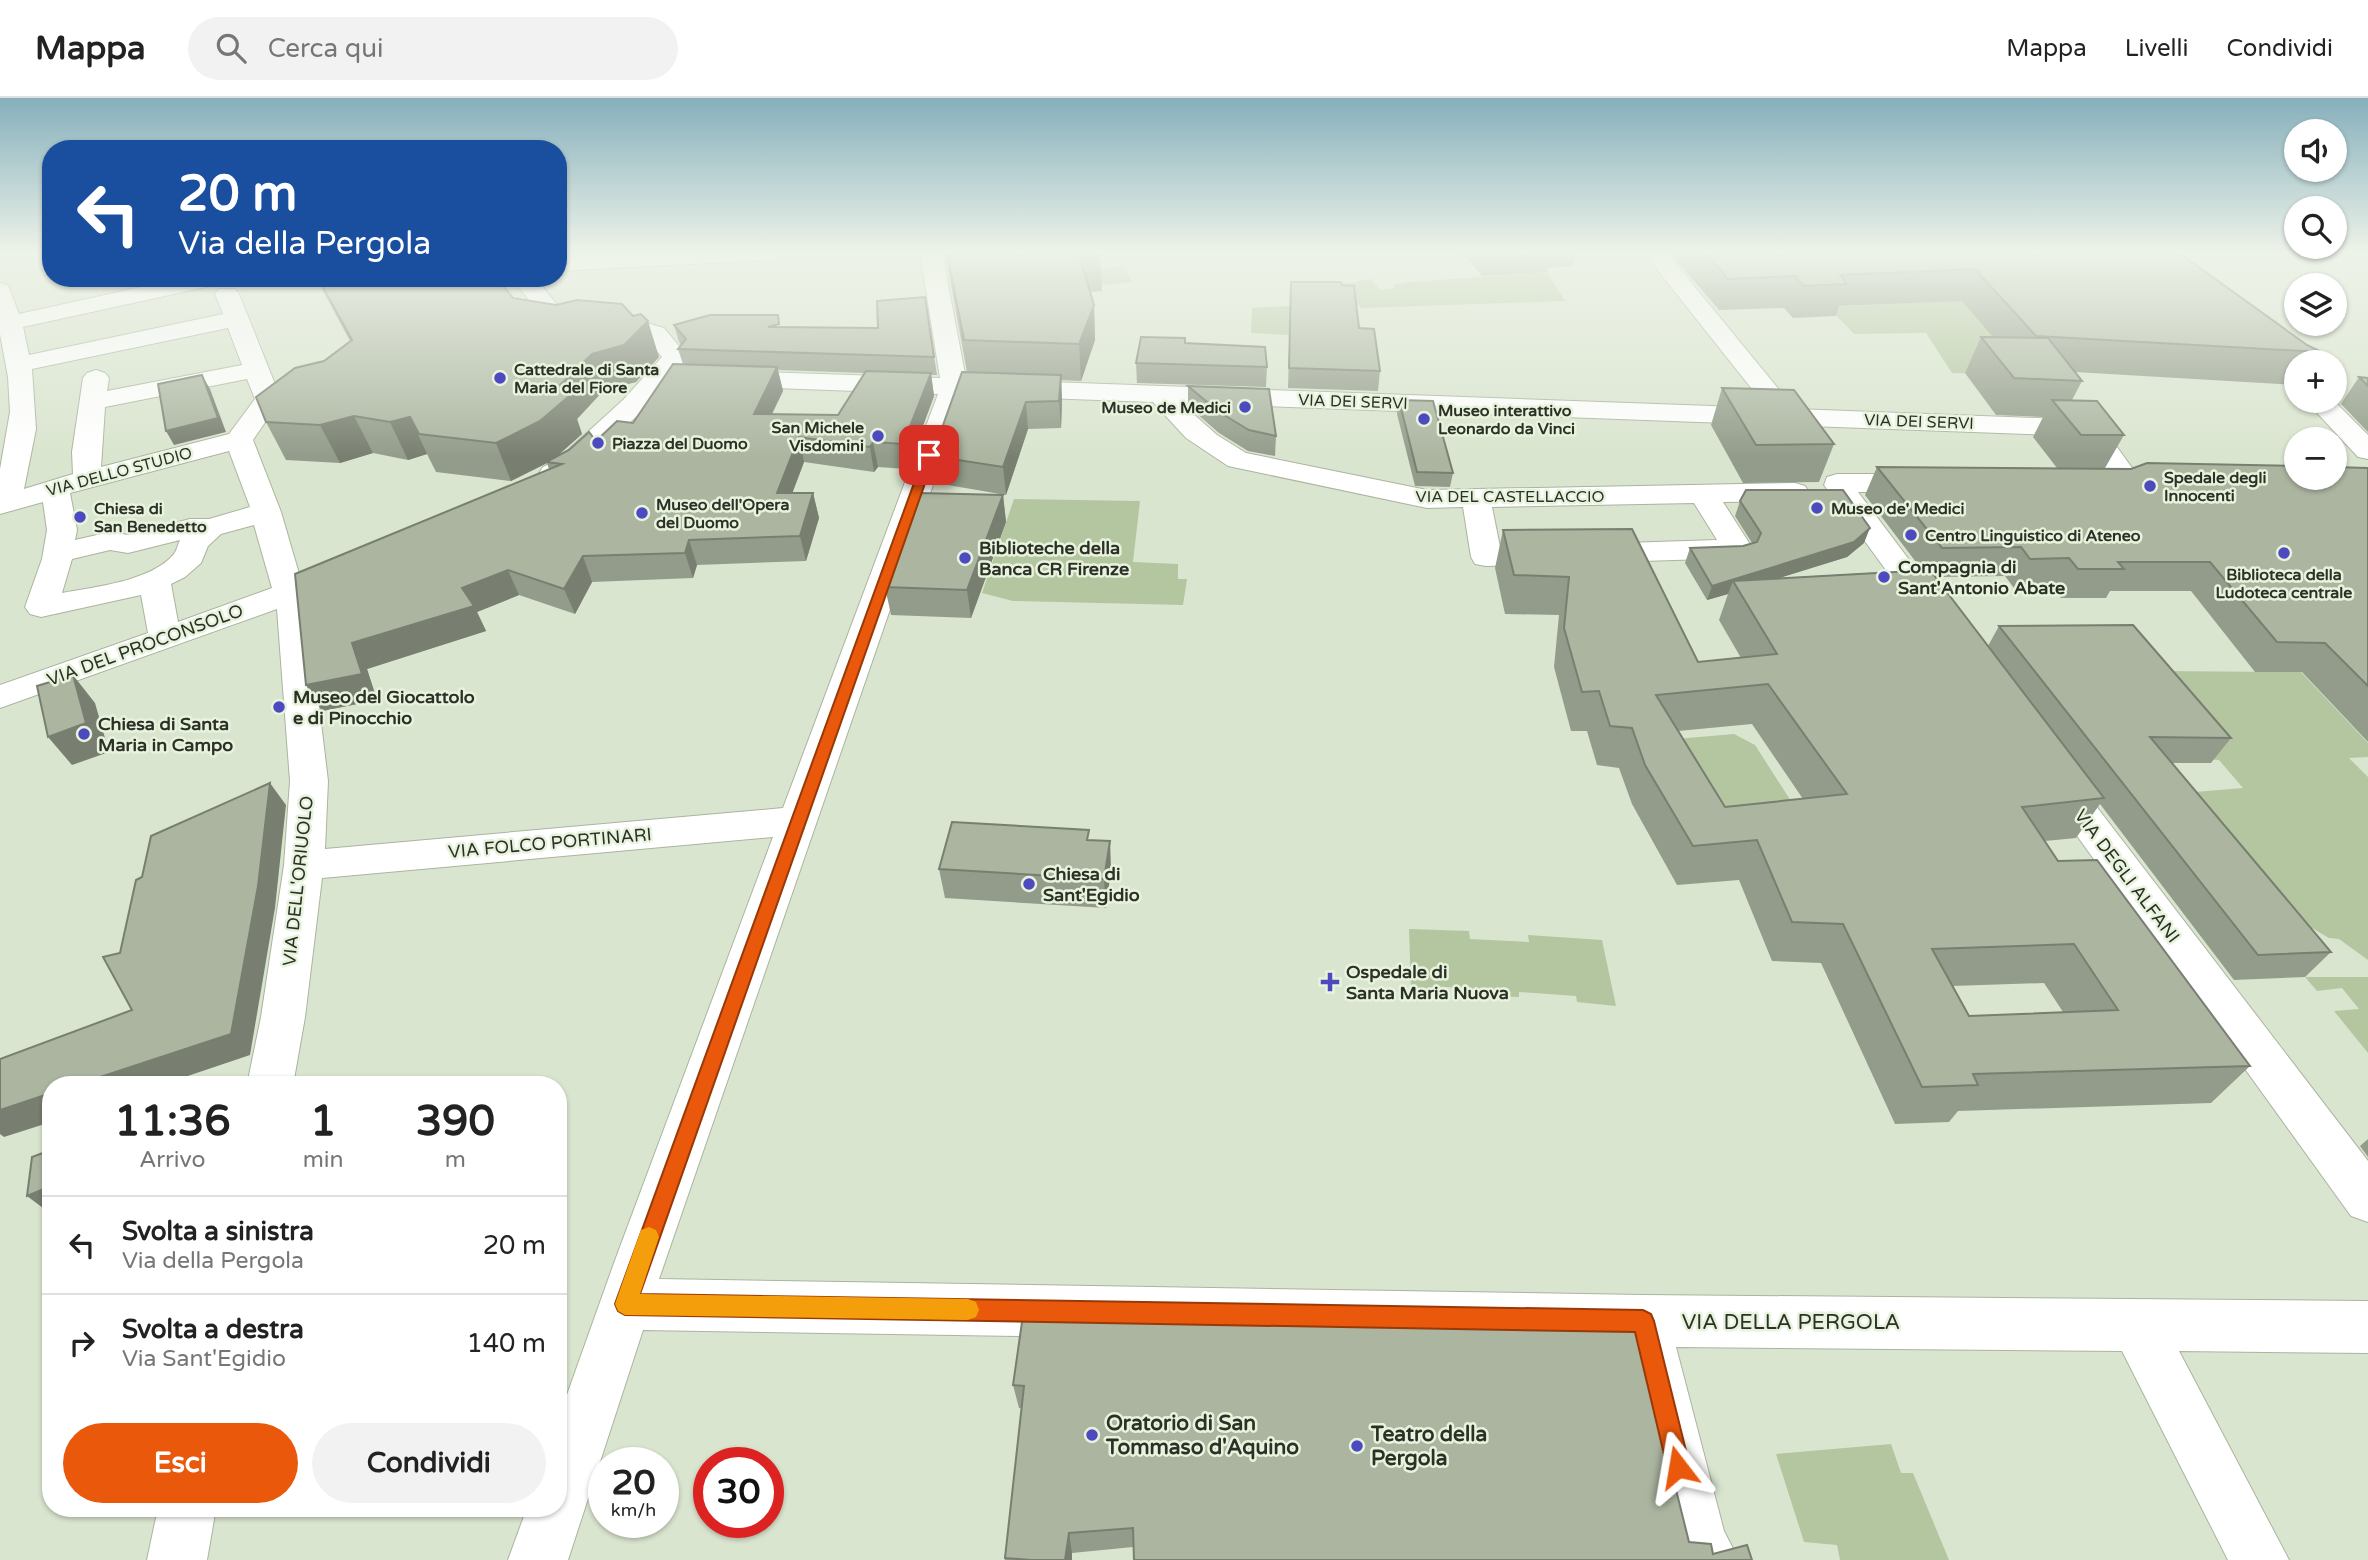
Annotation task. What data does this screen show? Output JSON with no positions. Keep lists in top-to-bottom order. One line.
{"streets":{"street":["VIA DEI SERVI","VIA DELLO STUDIO","VIA DEL CASTELLACCIO","VIA DEL PROCONSOLO","VIA FOLCO PORTINARI","VIA DEGLI ALFANI","VIA DELL'ORIUOLO","VIA DELLA PERGOLA"]},"crossings":[["VIA DEI SERVI","VIA DEL CASTELLACCIO"],["VIA DEL PROCONSOLO","VIA DELL'ORIUOLO"],["VIA FOLCO PORTINARI","VIA DELL'ORIUOLO"]],"places":{"other":["Cattedrale di Santa Maria del Fiore","Museo de Medici","Museo interattivo Leonardo da Vinci","San Michele Visdomini","Piazza del Duomo","Spedale degli Innocenti","Museo de' Medici","Museo dell'Opera del Duomo","Chiesa di San Benedetto","Centro Linguistico di Ateneo","Biblioteca della Ludoteca centrale","Biblioteche della Banca CR Firenze","Compagnia di Sant'Antonio Abate","Museo del Giocattolo e di Pinocchio","Chiesa di Santa Maria in Campo","Chiesa di Sant'Egidio","Oratorio di San Tommaso d'Aquino","Teatro della Pergola"],"health":["Ospedale di Santa Maria Nuova"]},"page":{"header":"Mappa","search":"Cerca qui","nav":["Mappa","Livelli","Condividi"],"map_buttons":["+","−"],"turn":["20 m","Via della Pergola"],"eta":["11:36","Arrivo","1","min","390","m"],"list":[{"name":"Svolta a sinistra","note":"Via della Pergola","value":"20 m"},{"name":"Svolta a destra","note":"Via Sant'Egidio","value":"140 m"}],"buttons":["Esci","Condividi"],"speed":"20 km/h","limit":"30"}}
